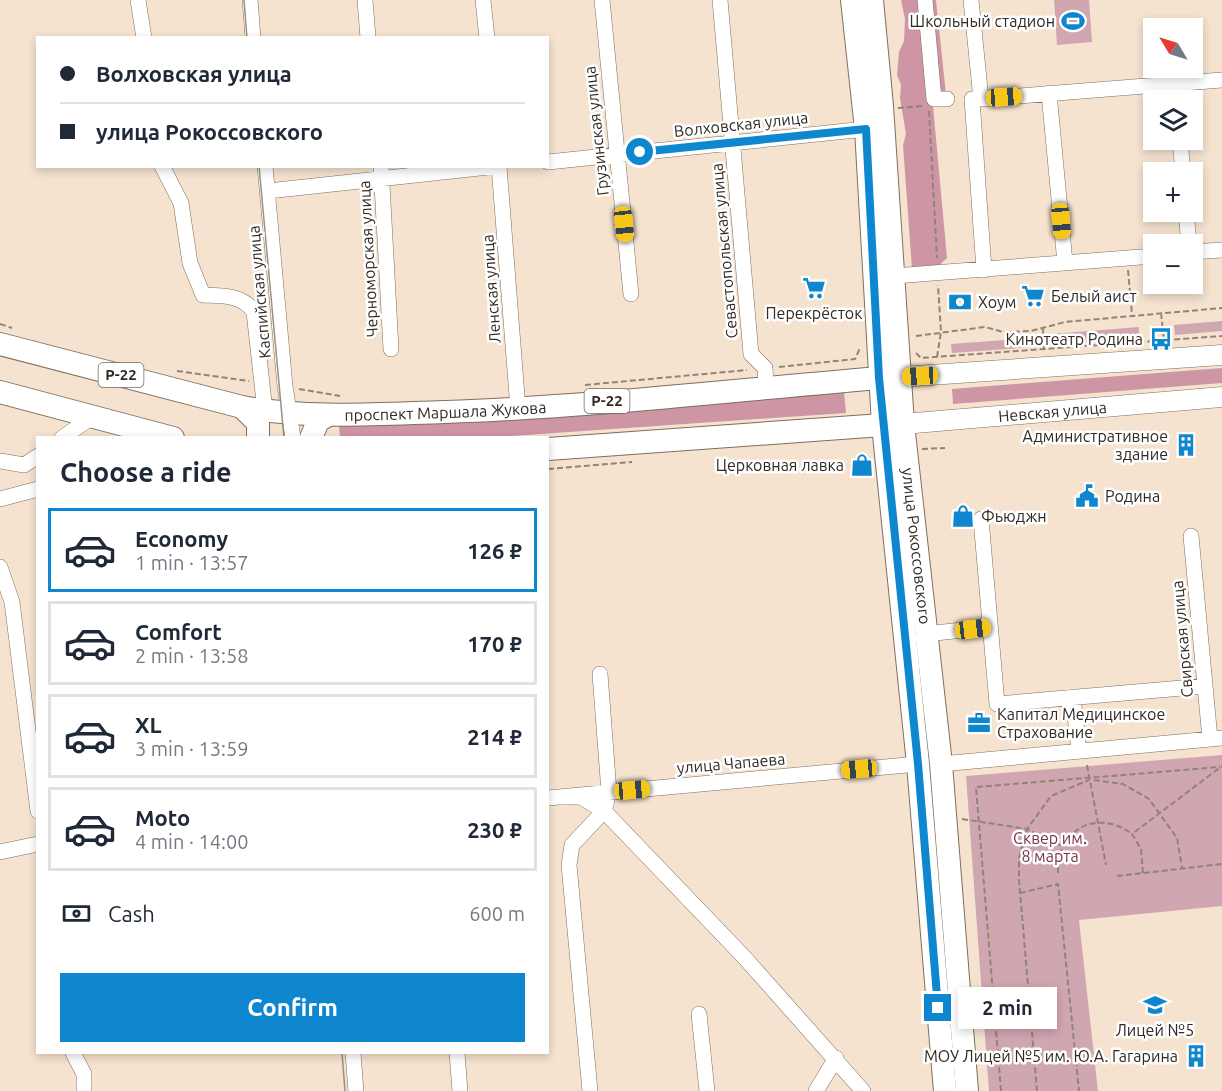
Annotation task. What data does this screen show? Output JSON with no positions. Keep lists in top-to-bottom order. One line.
{"streets":{"highway":["Р-22","проспект Маршала Жукова","улица Рокоссовского"],"main road":["Невская улица"],"street":["Волховская улица","Грузинская улица","Севастопольская улица","Черноморская улица","Ленская улица","Каспийская улица","Свирская улица","улица Чапаева"]},"crossings":[["Волховская улица","Грузинская улица"],["Волховская улица","Севастопольская улица"],["Волховская улица","улица Рокоссовского"],["Севастопольская улица","проспект Маршала Жукова"],["Ленская улица","проспект Маршала Жукова"],["Каспийская улица","проспект Маршала Жукова"],["проспект Маршала Жукова","улица Рокоссовского"],["Невская улица","улица Рокоссовского"],["улица Рокоссовского","улица Чапаева"]],"parks":["Сквер им. 8 марта"],"places":{"sports":["Школьный стадион"],"supermarket":["Перекрёсток","Белый аист"],"bank":["Хоум"],"bus stop":["Кинотеатр Родина"],"building":["Административное здание","МОУ Лицей №5 им. Ю.А. Гагарина"],"shop":["Церковная лавка","Фьюджн"],"public building":["Родина"],"office":["Капитал Медицинское Страхование"],"school or university":["Лицей №5"]},"north":"top left","page":{"map_buttons":["+","−"],"banner":["Волховская улица","улица Рокоссовского"],"heading":"Choose a ride","list":[{"name":"Economy","note":"1 min · 13:57","value":"126 ₽"},{"name":"Comfort","note":"2 min · 13:58","value":"170 ₽"},{"name":"XL","note":"3 min · 13:59","value":"214 ₽"},{"name":"Moto","note":"4 min · 14:00","value":"230 ₽"}],"pay":["Cash","600 m"],"buttons":"Confirm","bubble":"2 min"}}
